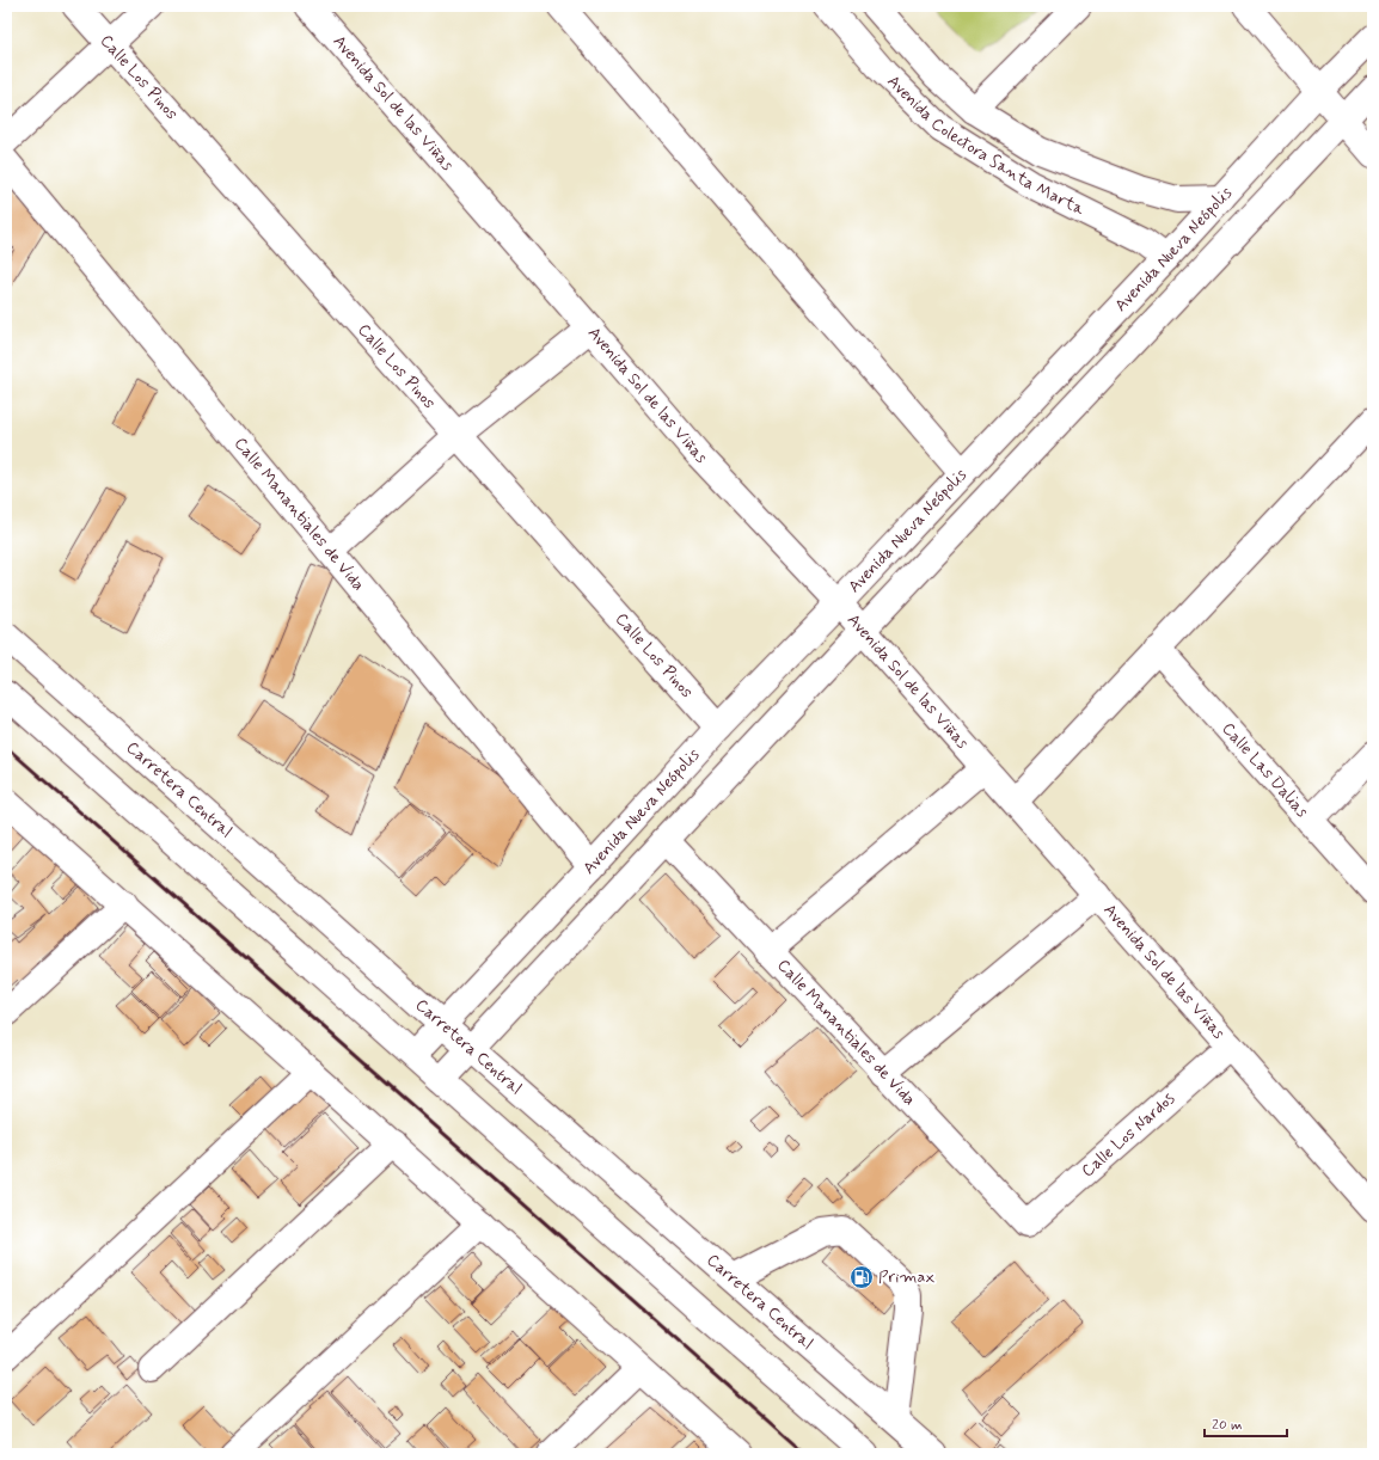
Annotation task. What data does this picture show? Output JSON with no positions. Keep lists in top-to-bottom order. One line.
{"streets":{"main road":["Calle Los Pinos","Avenida Sol de las Viñas","Avenida Colectora Santa Marta","Avenida Nueva Neópolis","Calle Manantiales de Vida","Calle Las Dalias","Carretera Central","Calle Los Nardos"]},"crossings":[["Calle Los Pinos","Avenida Nueva Neópolis"],["Avenida Sol de las Viñas","Avenida Nueva Neópolis"],["Avenida Sol de las Viñas","Calle Los Nardos"],["Avenida Colectora Santa Marta","Avenida Nueva Neópolis"],["Avenida Nueva Neópolis","Calle Manantiales de Vida"],["Avenida Nueva Neópolis","Carretera Central"],["Calle Manantiales de Vida","Calle Los Nardos"]],"places":{"fuel station":["Primax"]},"scale_bar":"20 m"}
